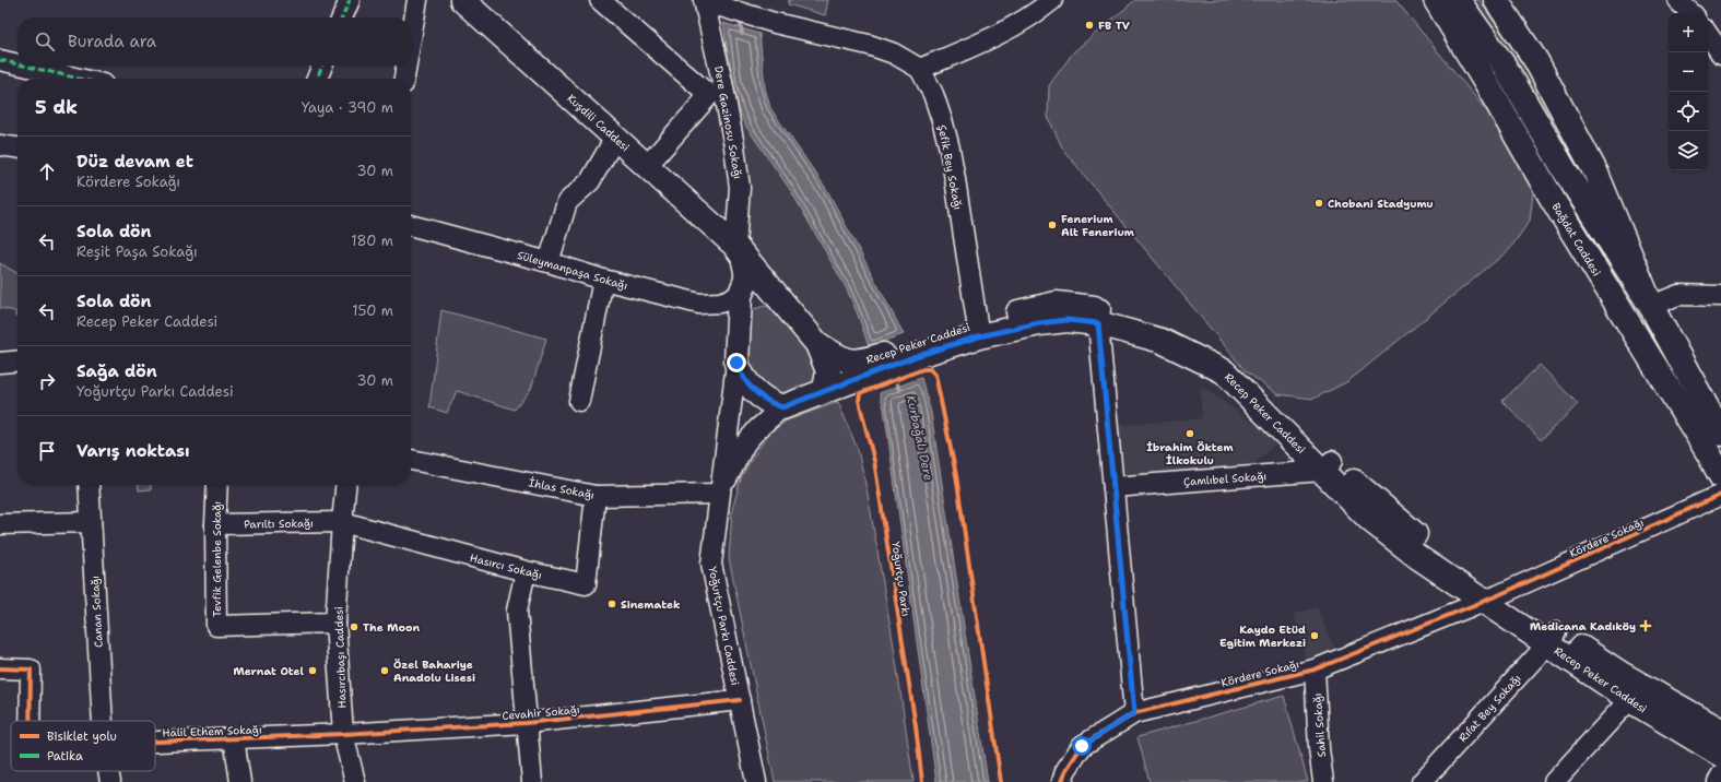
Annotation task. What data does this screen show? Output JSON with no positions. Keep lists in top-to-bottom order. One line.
{"streets":{"main road":["Kuşdili Caddesi","Bağdat Caddesi","Recep Peker Caddesi","Yoğurtçu Parkı Caddesi"],"street":["Dere Gazinosu Sokağı","Şefik Bey Sokağı","Süleymanpaşa Sokağı","Çamlıbel Sokağı","İhlas Sokağı","Parıltı Sokağı","Kördere Sokağı","Tevfik Gelenbe Sokağı","Hasırcı Sokağı","Canan Sokağı","Hasırcıbaşı Caddesi","Rıfat Bey Sokağı","Cevahir Sokağı","Sahil Sokağı","Halil Ethem Sokağı"],"cycle path":["Yoğurtçu Parkı"]},"crossings":[["Kuşdili Caddesi","Dere Gazinosu Sokağı"],["Kuşdili Caddesi","Süleymanpaşa Sokağı"],["Kuşdili Caddesi","Recep Peker Caddesi"],["Kuşdili Caddesi","Yoğurtçu Parkı Caddesi"],["Şefik Bey Sokağı","Recep Peker Caddesi"],["Süleymanpaşa Sokağı","Yoğurtçu Parkı Caddesi"],["Recep Peker Caddesi","Çamlıbel Sokağı"],["Recep Peker Caddesi","Kördere Sokağı"],["Recep Peker Caddesi","Yoğurtçu Parkı Caddesi"],["Recep Peker Caddesi","Rıfat Bey Sokağı"],["İhlas Sokağı","Hasırcı Sokağı"],["İhlas Sokağı","Yoğurtçu Parkı Caddesi"],["Parıltı Sokağı","Tevfik Gelenbe Sokağı"],["Parıltı Sokağı","Hasırcı Sokağı"],["Parıltı Sokağı","Hasırcıbaşı Caddesi"],["Kördere Sokağı","Sahil Sokağı"],["Tevfik Gelenbe Sokağı","Hasırcıbaşı Caddesi"],["Hasırcı Sokağı","Hasırcıbaşı Caddesi"],["Yoğurtçu Parkı Caddesi","Cevahir Sokağı"],["Hasırcıbaşı Caddesi","Cevahir Sokağı"],["Hasırcıbaşı Caddesi","Halil Ethem Sokağı"],["Cevahir Sokağı","Halil Ethem Sokağı"]],"water":["Kurbağalı Dere"],"places":{"other":["FB TV","Chobani Stadyumu","Fenerium Alt Fenerium","İbrahim Öktem İlkokulu","Sinematek","The Moon","Kaydo Etüd Egitim Merkezi","Mernat Otel","Özel Bahariye Anadolu Lisesi"],"health":["Medicana Kadıköy"]},"legend":["Bisiklet yolu","Patika"],"page":{"map_buttons":["+","−"],"search":"Burada ara","heading":["5 dk","Yaya · 390 m"],"list":[["Düz devam et","Kördere Sokağı","30 m"],["Sola dön","Reşit Paşa Sokağı","180 m"],["Sola dön","Recep Peker Caddesi","150 m"],["Sağa dön","Yoğurtçu Parkı Caddesi","30 m"],"Varış noktası"]}}
